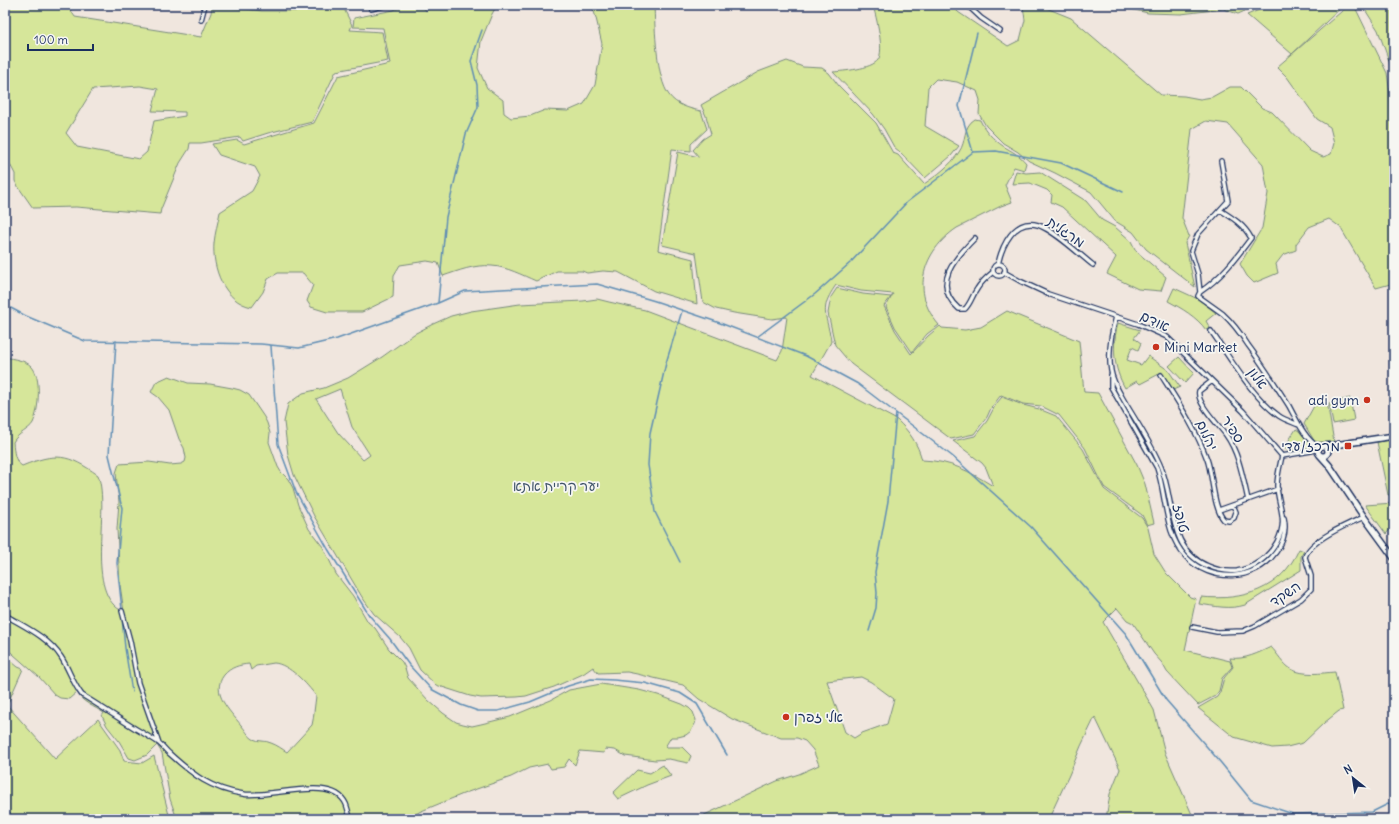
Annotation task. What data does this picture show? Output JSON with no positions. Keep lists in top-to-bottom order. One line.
{"streets":{"street":["מרגלית","אודם","אלון","ספיר","יהלום","טופז","השקד"]},"crossings":[["מרגלית","אודם"],["אודם","ספיר"],["אודם","טופז"]],"parks":["יער קריית אתא"],"places":{"other":["Mini Market","adi gym","אלי זפרן"],"transit":["מרכז/עדי"]},"scale_bar":"100 m","north":"top left"}
